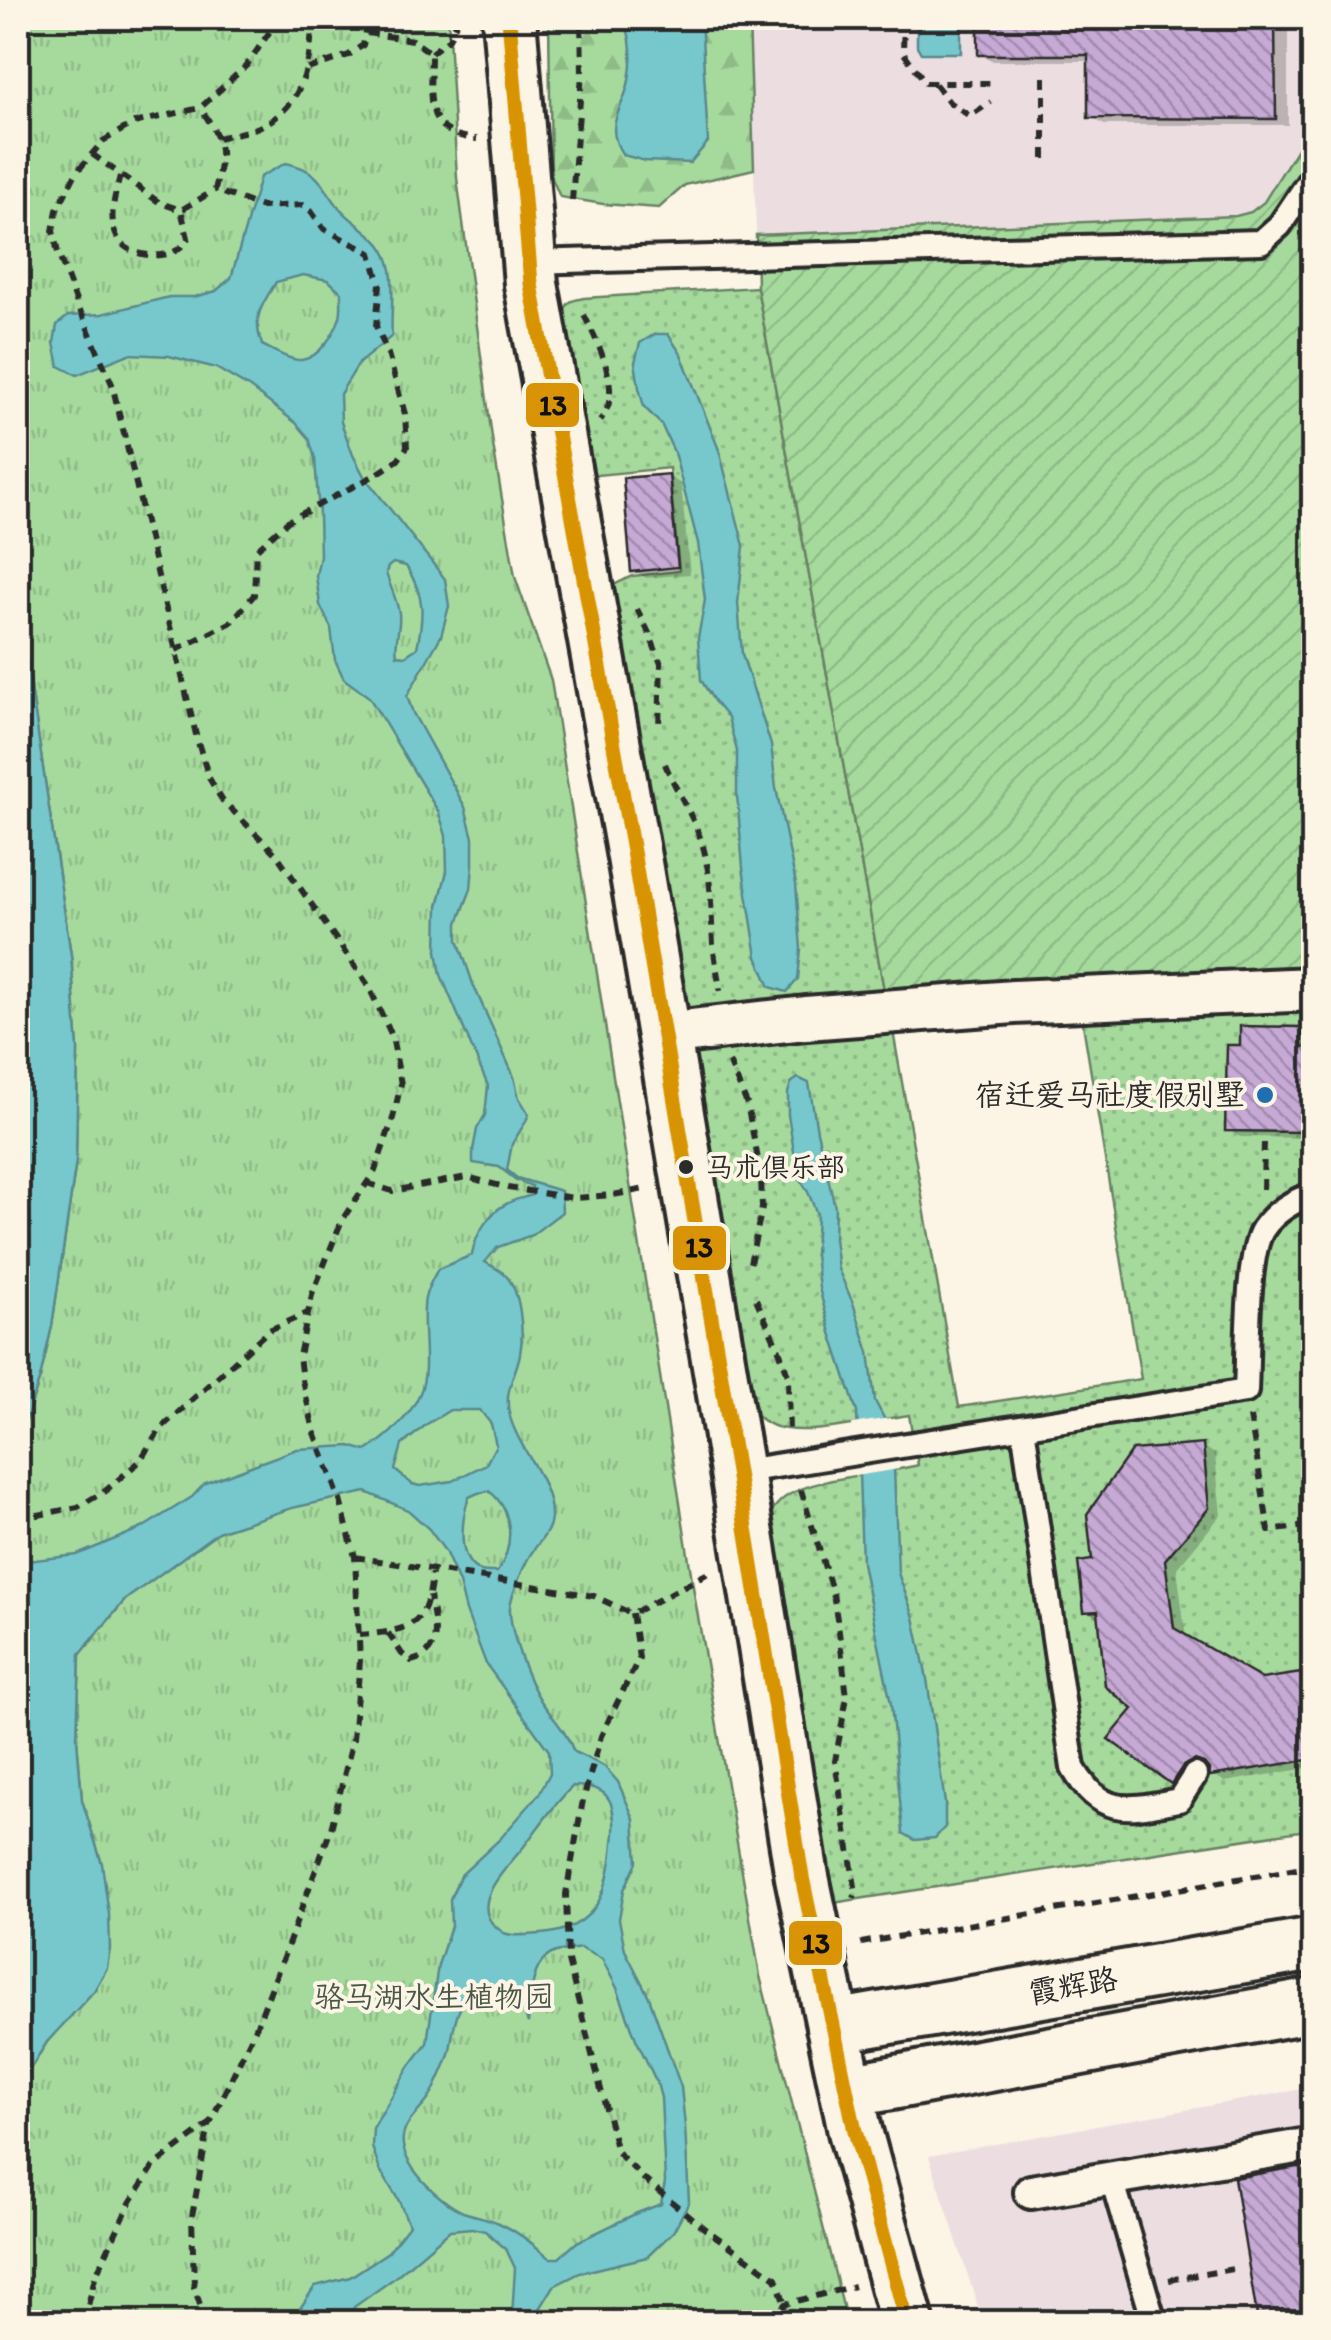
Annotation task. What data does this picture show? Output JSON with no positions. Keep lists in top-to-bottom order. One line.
{"streets":{"street":["霞辉路"]},"parks":["骆马湖水生植物园"],"places":["宿迁爱马社度假别墅","马术俱乐部"],"lines":["transit line 13"]}
